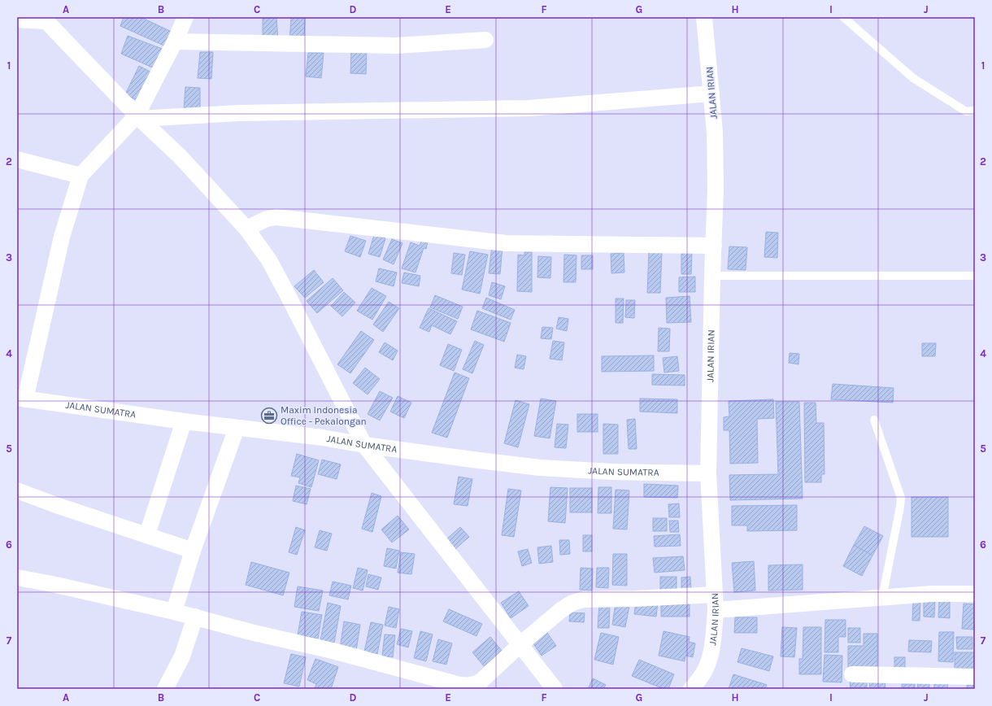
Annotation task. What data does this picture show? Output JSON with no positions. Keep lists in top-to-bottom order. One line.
{"streets":{"street":["JALAN IRIAN","JALAN SUMATRA"]},"crossings":[["JALAN IRIAN","JALAN SUMATRA"]],"places":{"office":["Maxim Indonesia Office - Pekalongan"]},"grid":{"columns":["A","B","C","D","E","F","G","H","I","J"],"rows":["1","2","3","4","5","6","7"]}}
